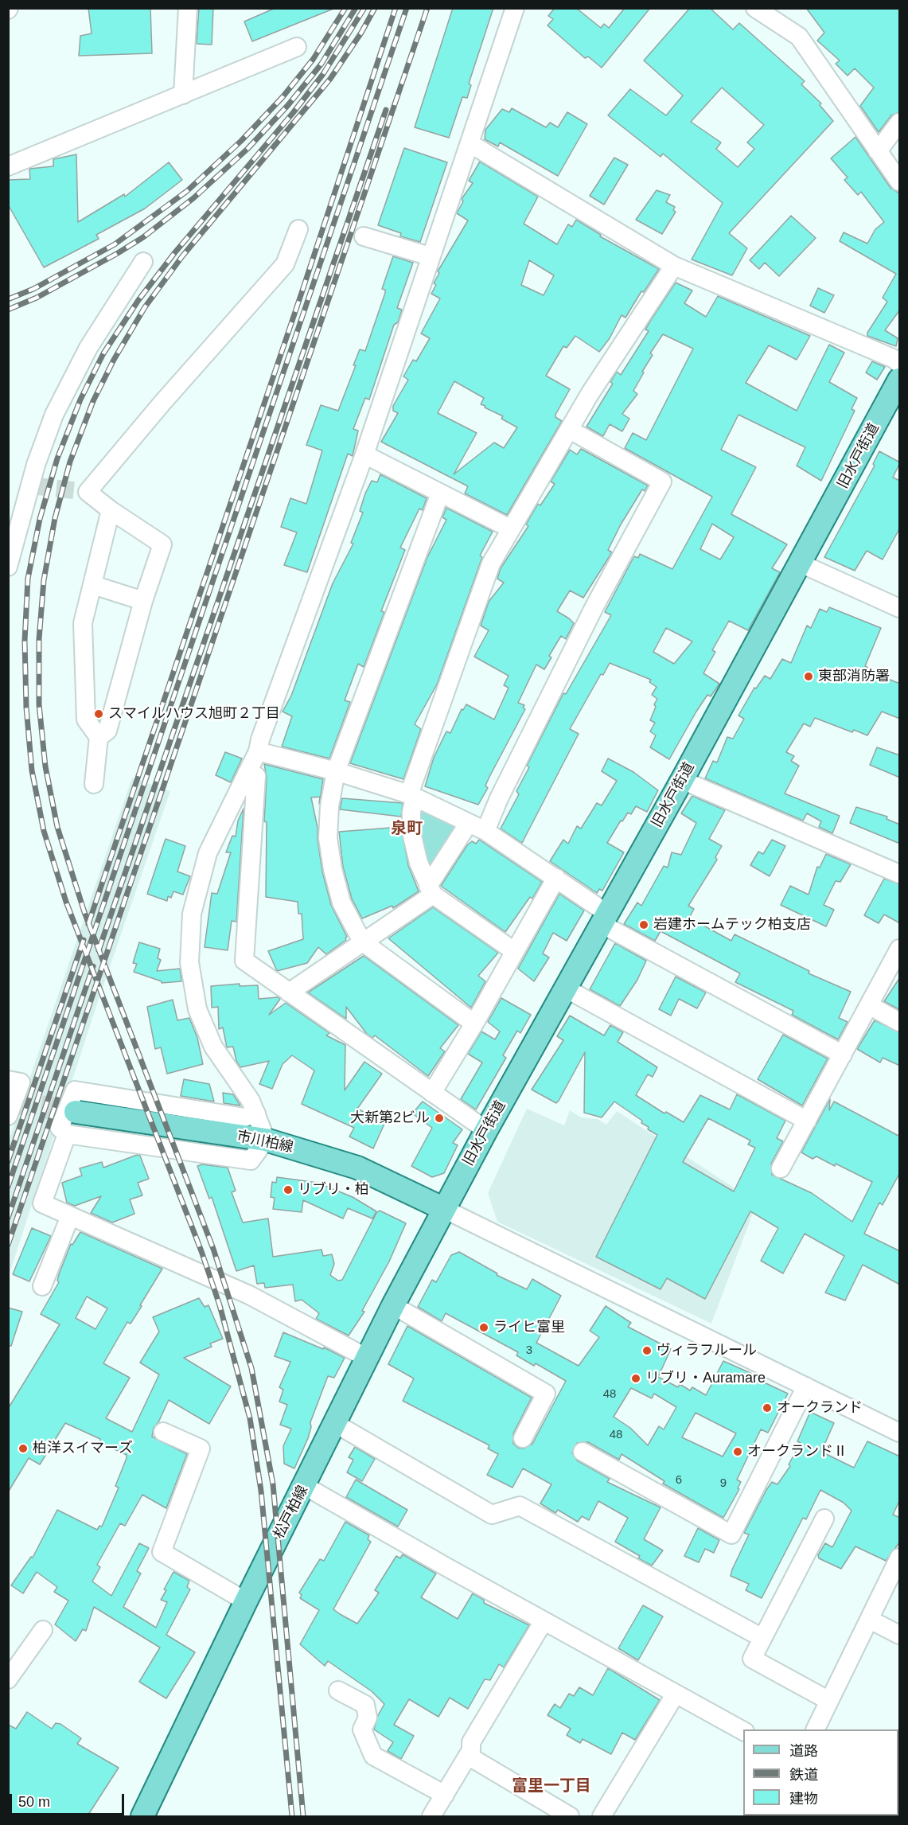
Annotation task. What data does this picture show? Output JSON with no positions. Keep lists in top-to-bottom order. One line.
{"streets":{"main road":["旧水戸街道","市川柏線","松戸柏線"]},"crossings":[["旧水戸街道","市川柏線"],["旧水戸街道","松戸柏線"],["市川柏線","松戸柏線"]],"districts":["泉町","富里一丁目"],"places":["東部消防署","スマイルハウス旭町２丁目","岩建ホームテック柏支店","大新第2ビル","リブリ・柏","ライヒ富里","ヴィラフルール","リブリ・Auramare","オークランド","柏洋スイマーズ","オークランドⅡ"],"house_numbers":["3","48","48","6","9"],"legend":["道路","鉄道","建物"],"scale_bar":"50 m"}
